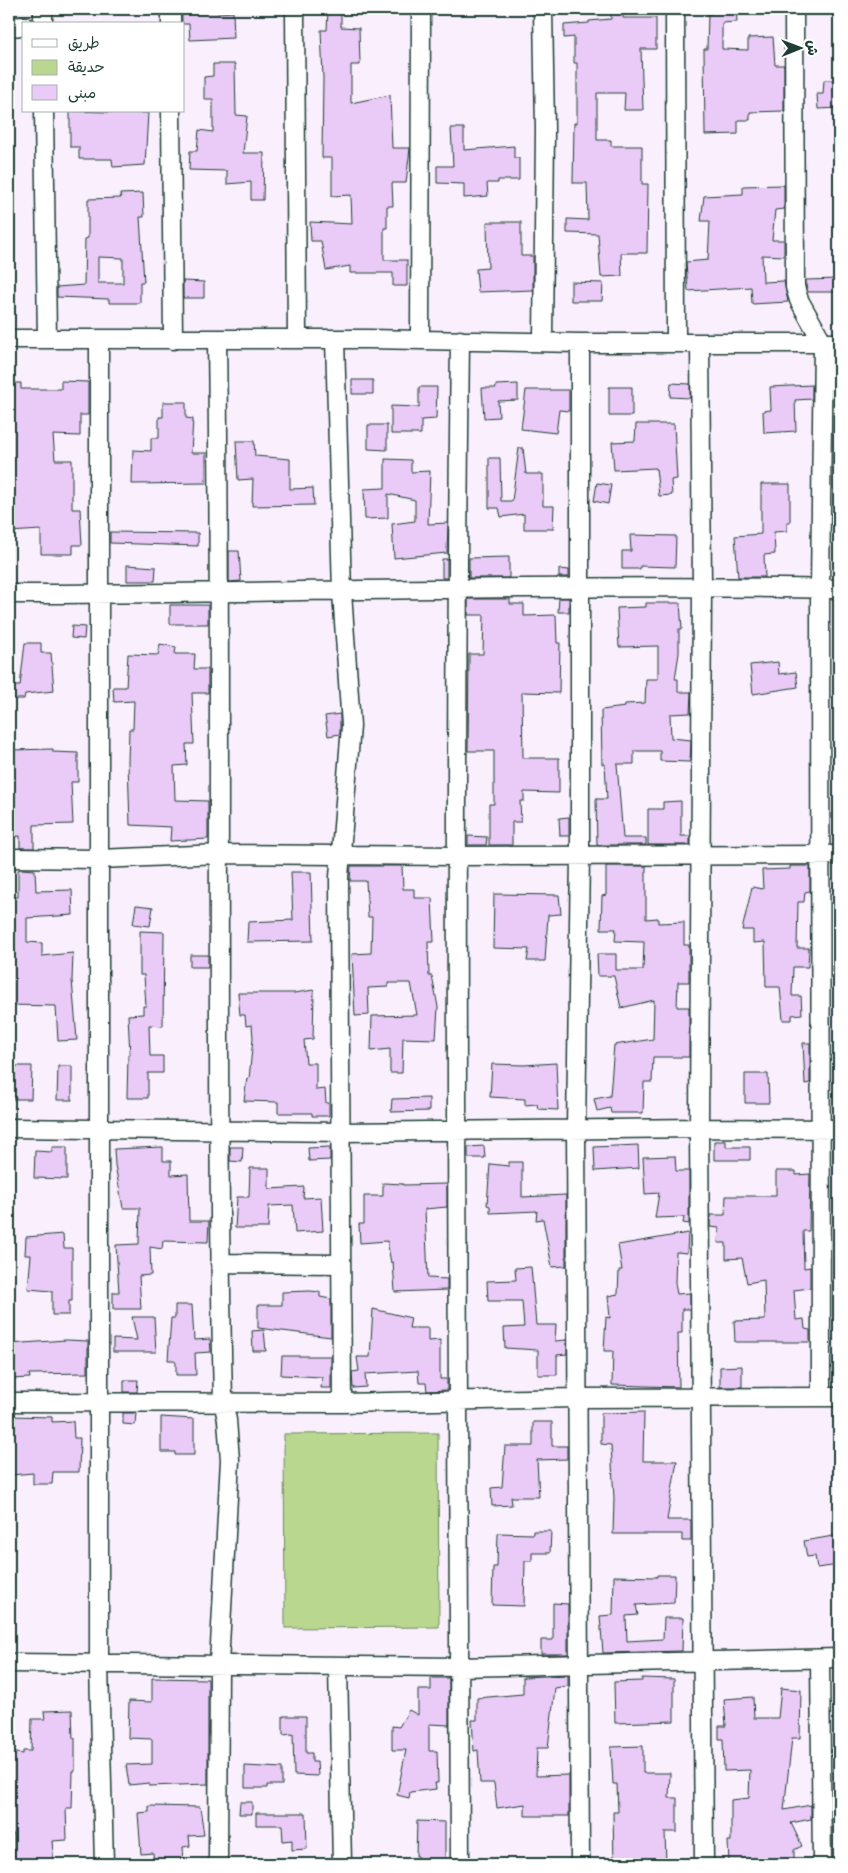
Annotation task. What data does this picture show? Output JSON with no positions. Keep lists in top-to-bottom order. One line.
{"legend":["طريق","حديقة","مبنى"],"north":"right"}
